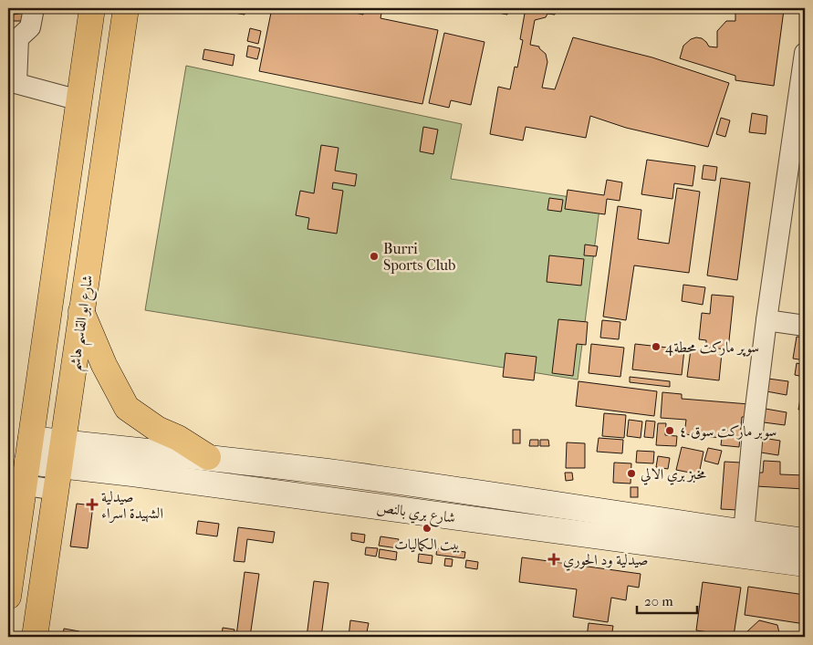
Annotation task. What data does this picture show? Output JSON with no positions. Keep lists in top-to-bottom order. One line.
{"streets":{"main road":["شارع ابو القاسم هاشم","شارع بري بالنص"]},"crossings":[["شارع ابو القاسم هاشم","شارع بري بالنص"]],"places":{"other":["Burri Sports Club","سوپر مارکت محطة4","سوبر ماركت سوق ٤","مخبز بري الالي","بيت الكماليات"],"health":["صيدلية الشهيدة اسراء","صيدلية ود الحوري"]},"scale_bar":"20 m"}
